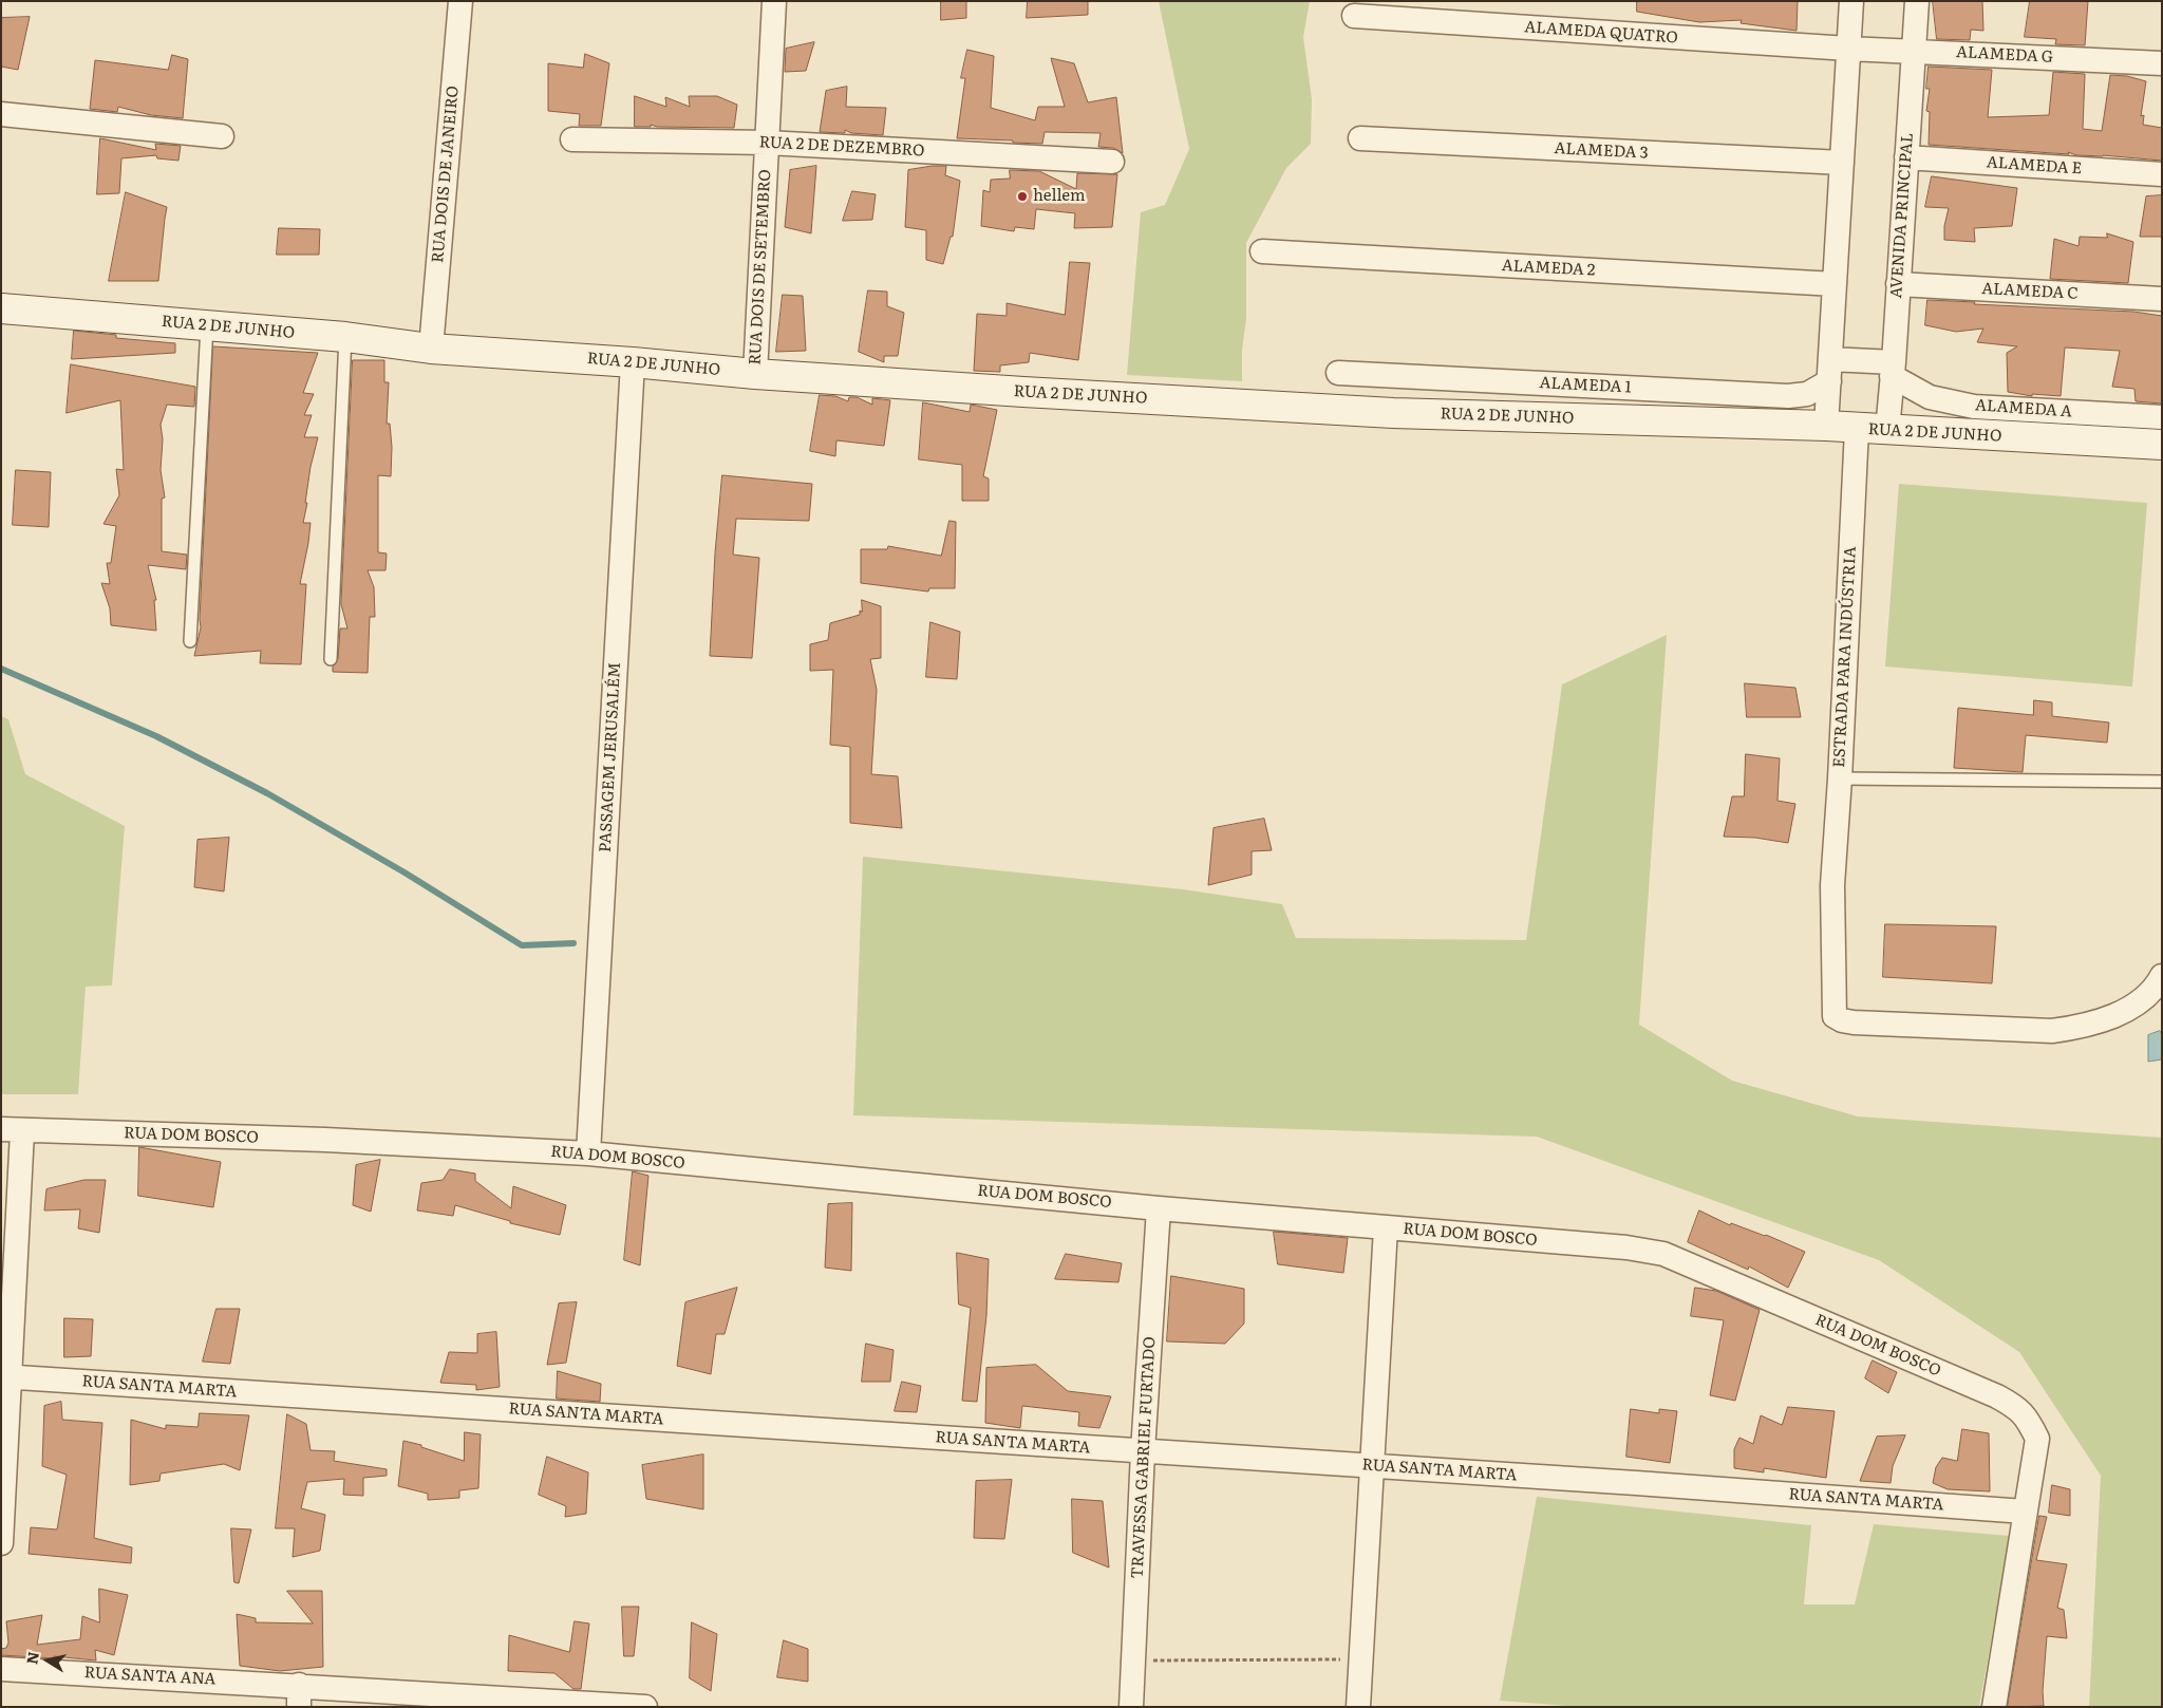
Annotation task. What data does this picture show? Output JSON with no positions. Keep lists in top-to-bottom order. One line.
{"streets":{"street":["ALAMEDA QUATRO","ALAMEDA G","RUA 2 DE DEZEMBRO","ALAMEDA 3","ALAMEDA E","RUA DOIS DE JANEIRO","AVENIDA PRINCIPAL","RUA DOIS DE SETEMBRO","ALAMEDA 2","ALAMEDA C","RUA 2 DE JUNHO","ALAMEDA 1","ALAMEDA A","ESTRADA PARA INDÚSTRIA","PASSAGEM JERUSALÉM","RUA DOM BOSCO","RUA SANTA MARTA","TRAVESSA GABRIEL FURTADO","RUA SANTA ANA"]},"crossings":[["ALAMEDA QUATRO","ALAMEDA G"],["ALAMEDA G","AVENIDA PRINCIPAL"],["RUA 2 DE DEZEMBRO","RUA DOIS DE SETEMBRO"],["ALAMEDA E","AVENIDA PRINCIPAL"],["RUA DOIS DE JANEIRO","RUA 2 DE JUNHO"],["AVENIDA PRINCIPAL","ALAMEDA C"],["AVENIDA PRINCIPAL","RUA 2 DE JUNHO"],["AVENIDA PRINCIPAL","ALAMEDA A"],["RUA DOIS DE SETEMBRO","RUA 2 DE JUNHO"],["RUA 2 DE JUNHO","ESTRADA PARA INDÚSTRIA"],["RUA 2 DE JUNHO","PASSAGEM JERUSALÉM"],["PASSAGEM JERUSALÉM","RUA DOM BOSCO"],["RUA DOM BOSCO","RUA SANTA MARTA"],["RUA DOM BOSCO","TRAVESSA GABRIEL FURTADO"],["RUA SANTA MARTA","TRAVESSA GABRIEL FURTADO"]],"places":["hellem"],"north":"left"}
